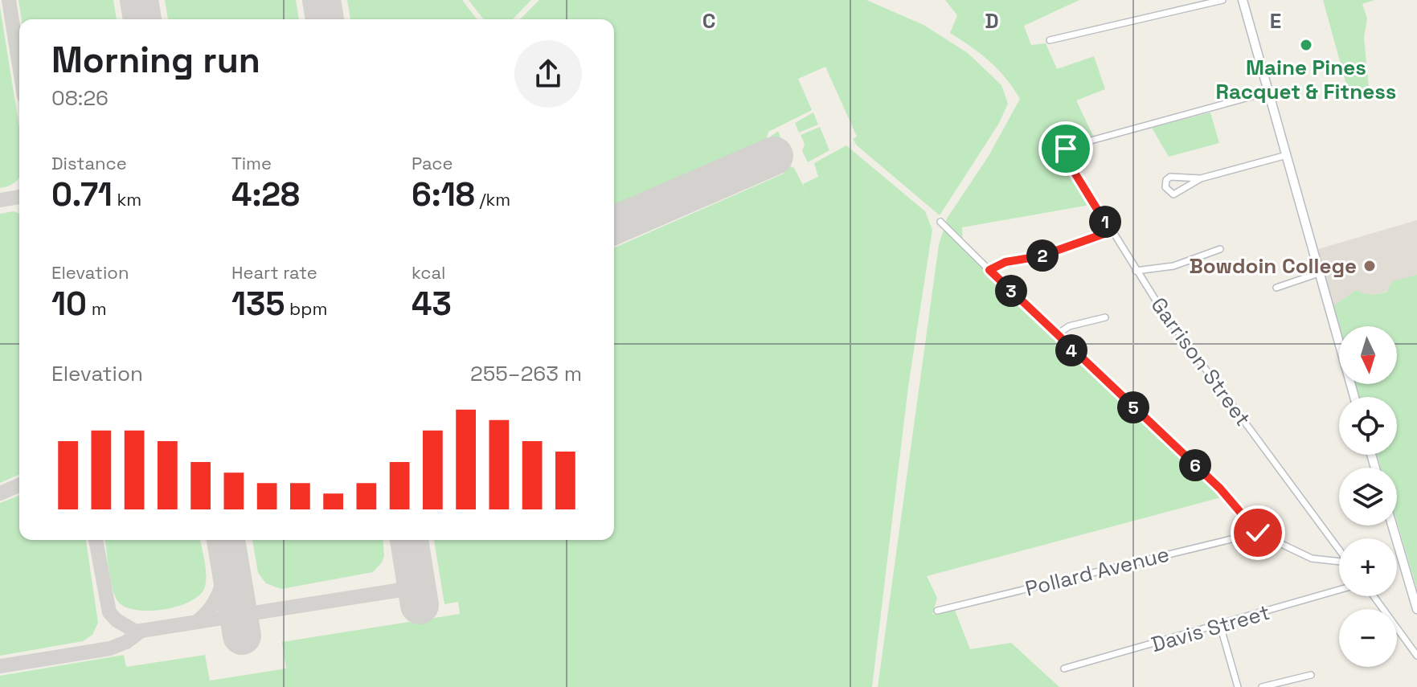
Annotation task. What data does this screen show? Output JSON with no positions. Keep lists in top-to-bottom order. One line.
{"streets":{"street":["Garrison Street","Pollard Avenue","Davis Street"]},"places":["Maine Pines Racquet & Fitness","Bowdoin College"],"north":"bottom","page":{"heading":["Morning run","08:26"],"stats":[["Distance","0.71 km"],["Time","4:28"],["Pace","6:18 /km"],["Elevation","10 m"],["Heart rate","135 bpm"],["kcal","43"]],"pins":["1","2","3","4","5","6"],"map_buttons":["+","−"],"chart":["Elevation","255–263 m"]},"grid":{"columns":["C","D","E"]}}
